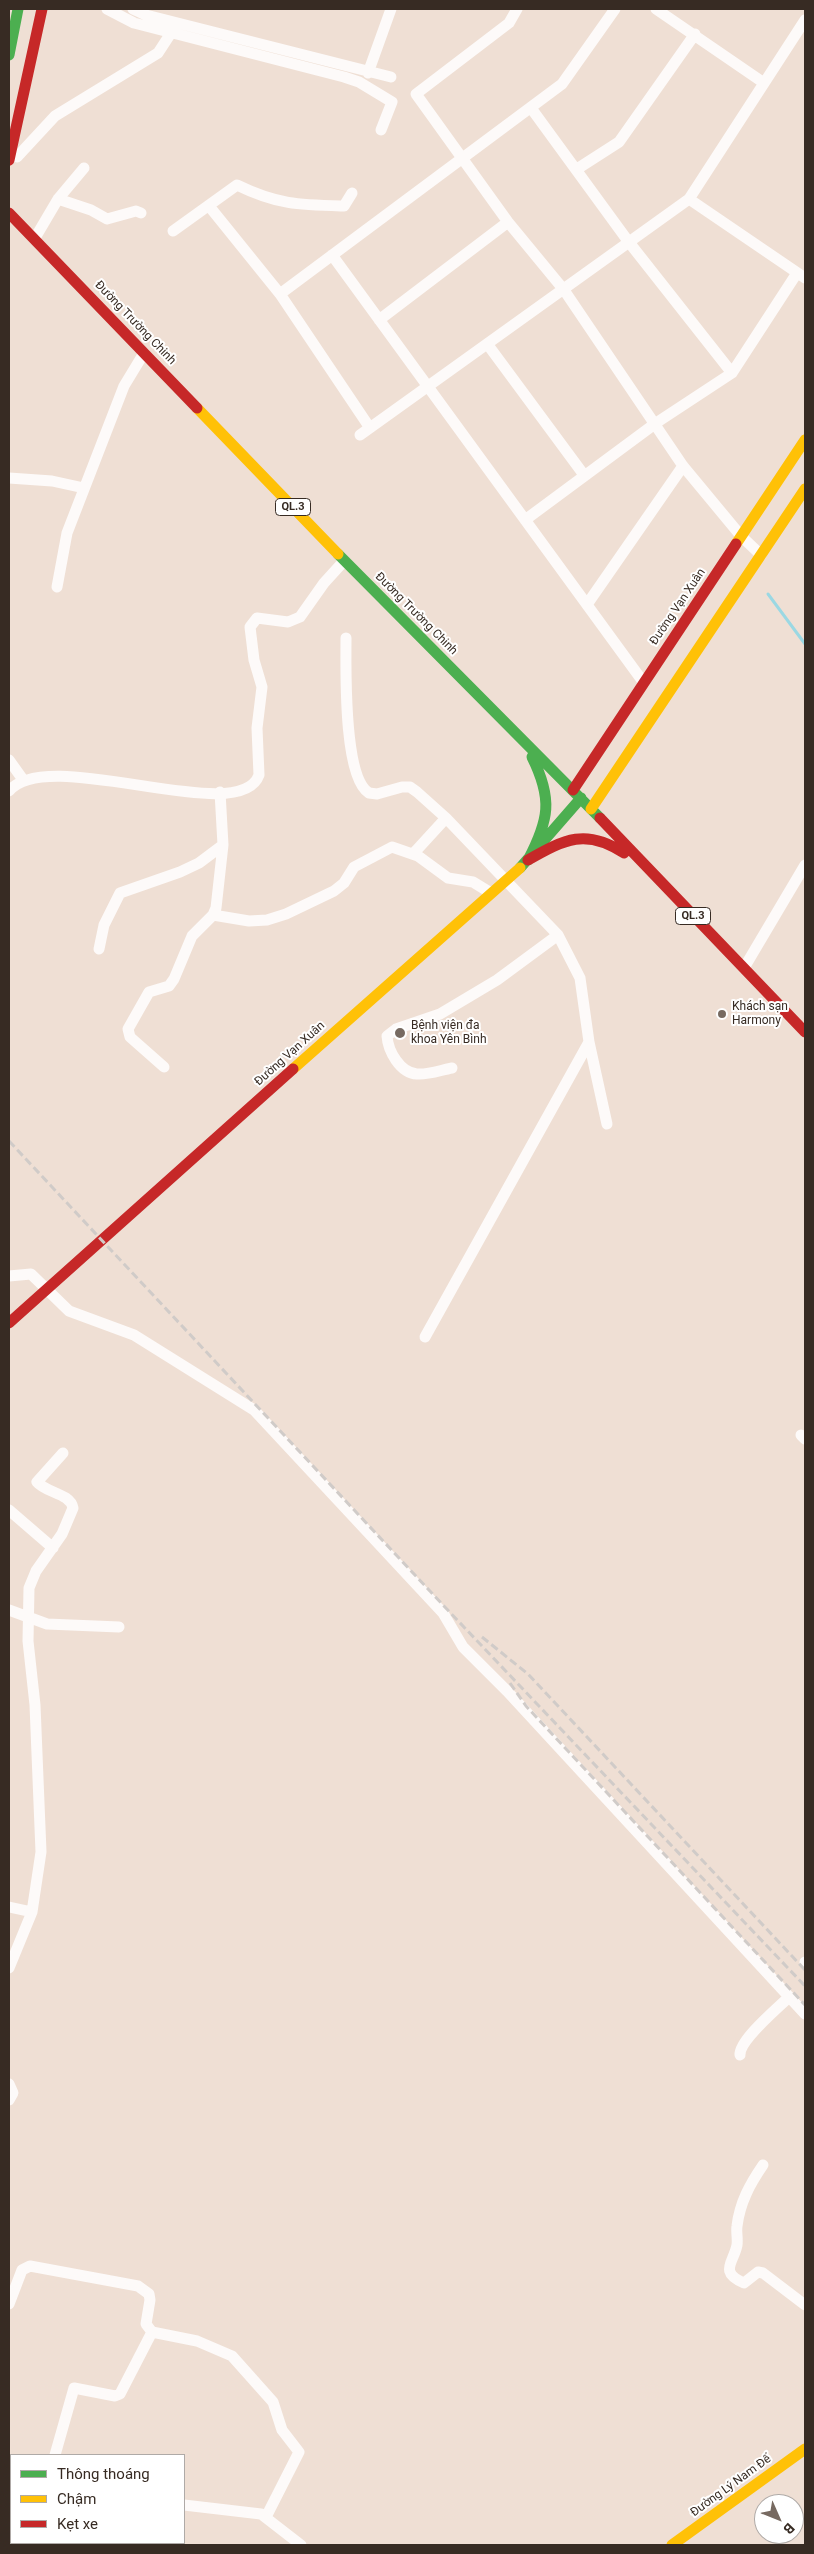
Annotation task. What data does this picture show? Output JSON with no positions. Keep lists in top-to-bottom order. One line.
{"streets":{"main road":["Đường Trường Chinh","QL.3","Đường Vạn Xuân","Đường Lý Nam Đế"]},"crossings":[["Đường Trường Chinh","Đường Vạn Xuân"]],"places":["Khách sạn Harmony","Bệnh viện đa khoa Yên Bình"],"legend":["Thông thoáng","Chậm","Kẹt xe"],"north":"bottom right"}
